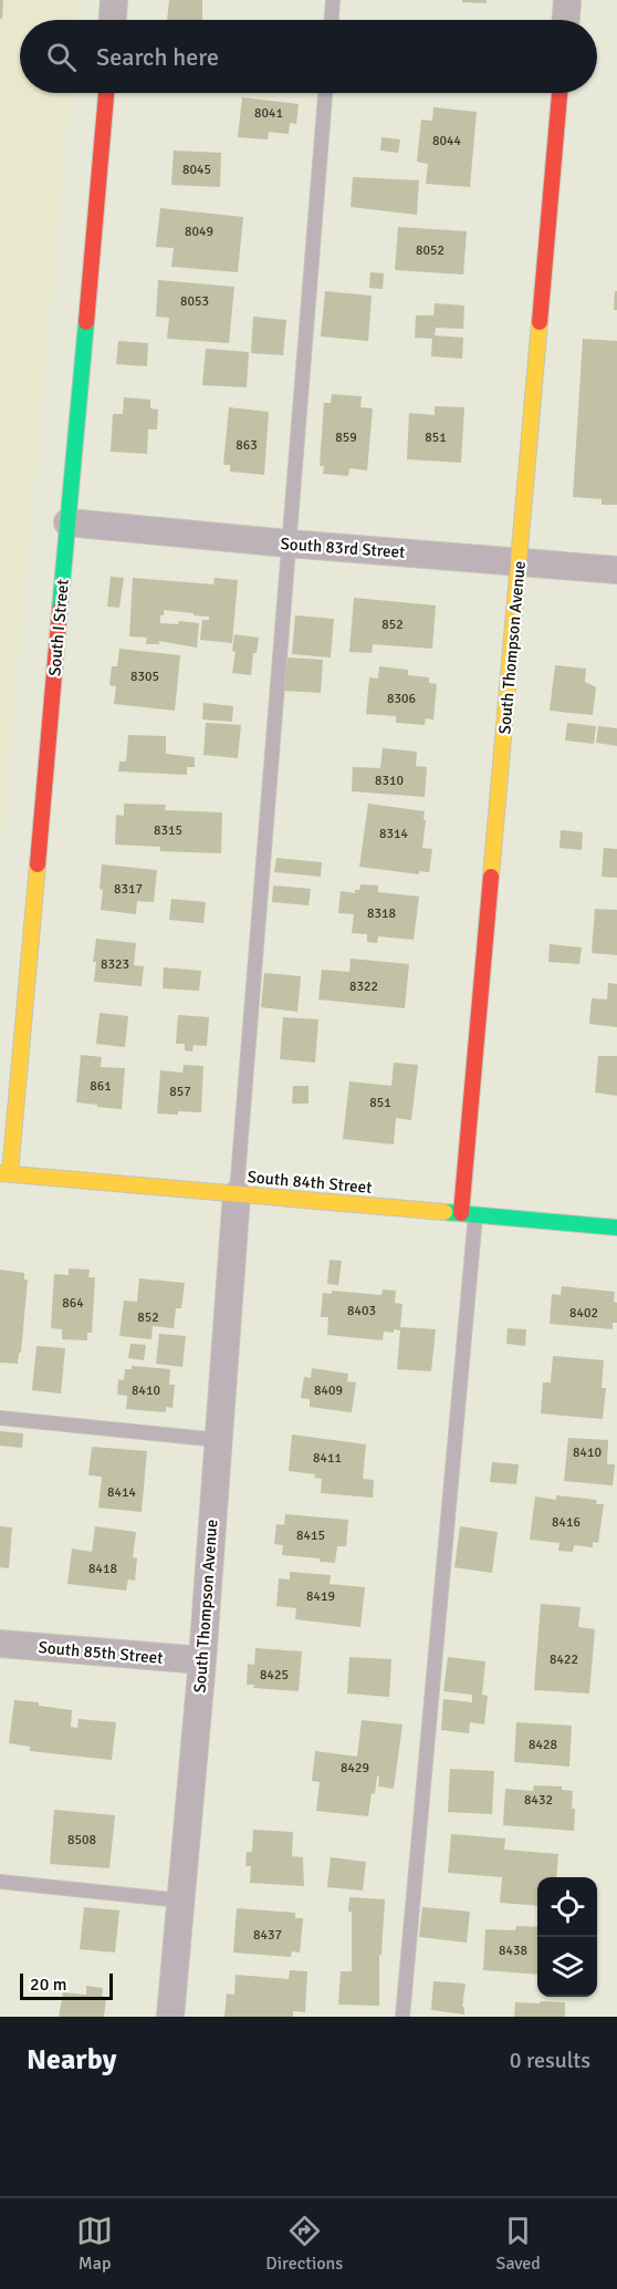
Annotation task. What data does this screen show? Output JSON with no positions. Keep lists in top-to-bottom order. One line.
{"streets":{"street":["South 83rd Street","South I Street","South Thompson Avenue","South 84th Street","South 85th Street"]},"crossings":[["South 83rd Street","South I Street"],["South 83rd Street","South Thompson Avenue"],["South I Street","South 84th Street"],["South Thompson Avenue","South 84th Street"],["South Thompson Avenue","South 85th Street"]],"house_numbers":["8041","8044","8045","8049","8052","8053","859","851","863","852","8305","8306","8310","8315","8314","8317","8318","8323","8322","861","857","851","864","8403","8402","852","8410","8409","8410","8411","8414","8416","8415","8418","8419","8422","8425","8428","8429","8432","8508","8437","8438"],"scale_bar":"20 m","page":{"search":"Search here","scale":"20 m","heading":["Nearby","0 results"],"nav":["Map","Directions","Saved"]}}
